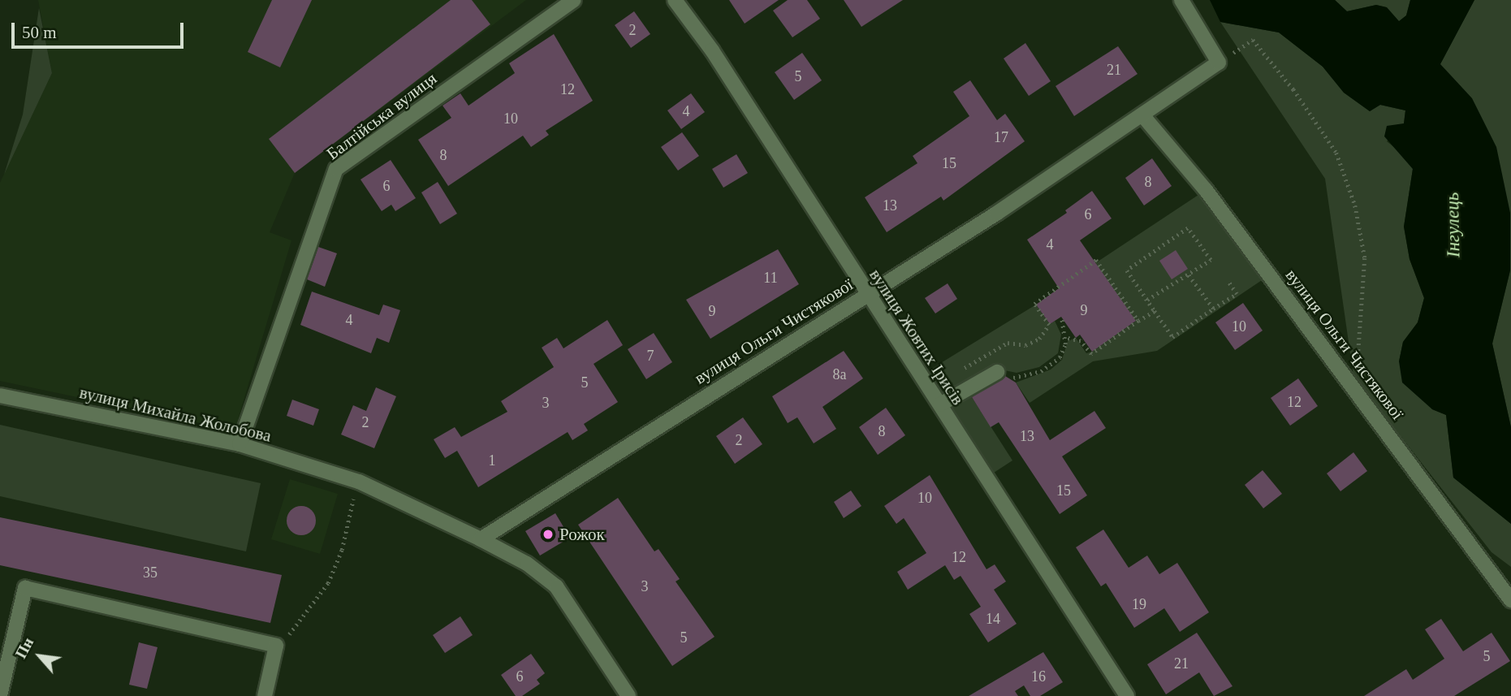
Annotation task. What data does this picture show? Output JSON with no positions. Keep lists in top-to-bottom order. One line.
{"streets":{"street":["Балтійська вулиця","вулиця Ольги Чистякової","вулиця Жовтих Ірисів","вулиця Михайла Жолобова"]},"crossings":[["Балтійська вулиця","вулиця Михайла Жолобова"],["вулиця Ольги Чистякової","вулиця Жовтих Ірисів"],["вулиця Ольги Чистякової","вулиця Михайла Жолобова"]],"water":["Інгулець"],"places":["Рожок"],"house_numbers":["2","21","5","12","4","10","17","8","15","8","6","13","6","4","11","9","9","4","10","7","8а","5","12","3","2","8","13","2","1","15","10","12","35","3","19","14","5","5","21","6","16"],"scale_bar":"50 m","north":"top left"}
